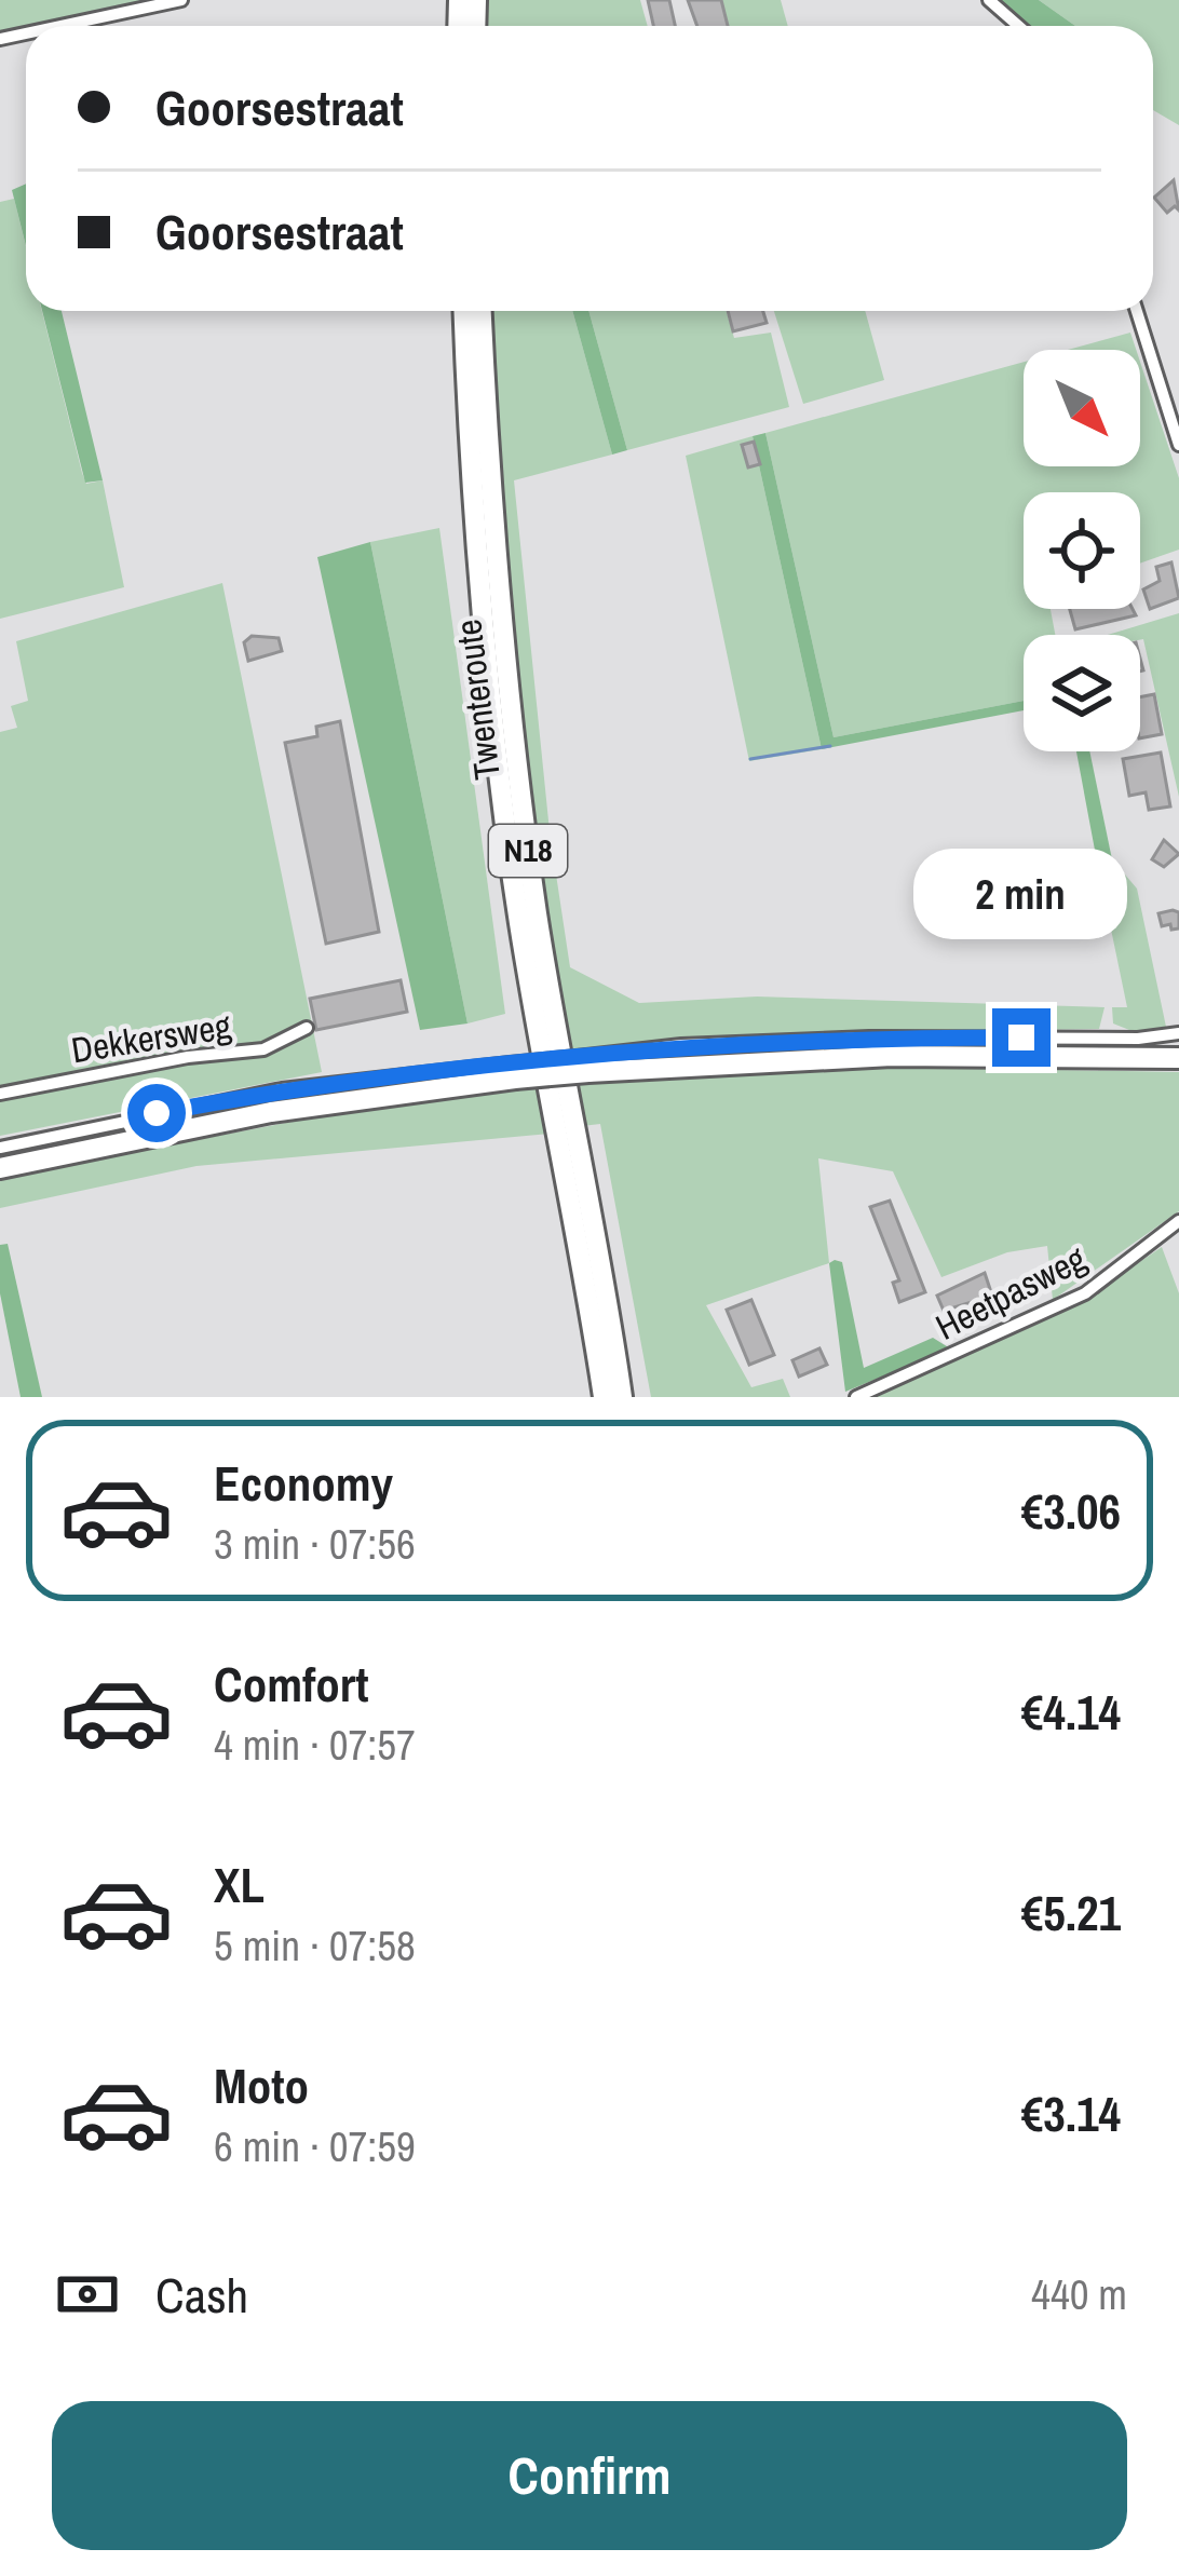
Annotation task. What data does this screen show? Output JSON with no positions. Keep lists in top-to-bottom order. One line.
{"streets":{"main road":["Twenteroute","N18"],"street":["Dekkersweg","Heetpasweg"]},"north":"bottom right","page":{"banner":["Goorsestraat","Goorsestraat"],"bubble":"2 min","list":[{"name":"Economy","note":"3 min · 07:56","value":"€3.06"},{"name":"Comfort","note":"4 min · 07:57","value":"€4.14"},{"name":"XL","note":"5 min · 07:58","value":"€5.21"},{"name":"Moto","note":"6 min · 07:59","value":"€3.14"}],"pay":["Cash","440 m"],"buttons":"Confirm"}}
